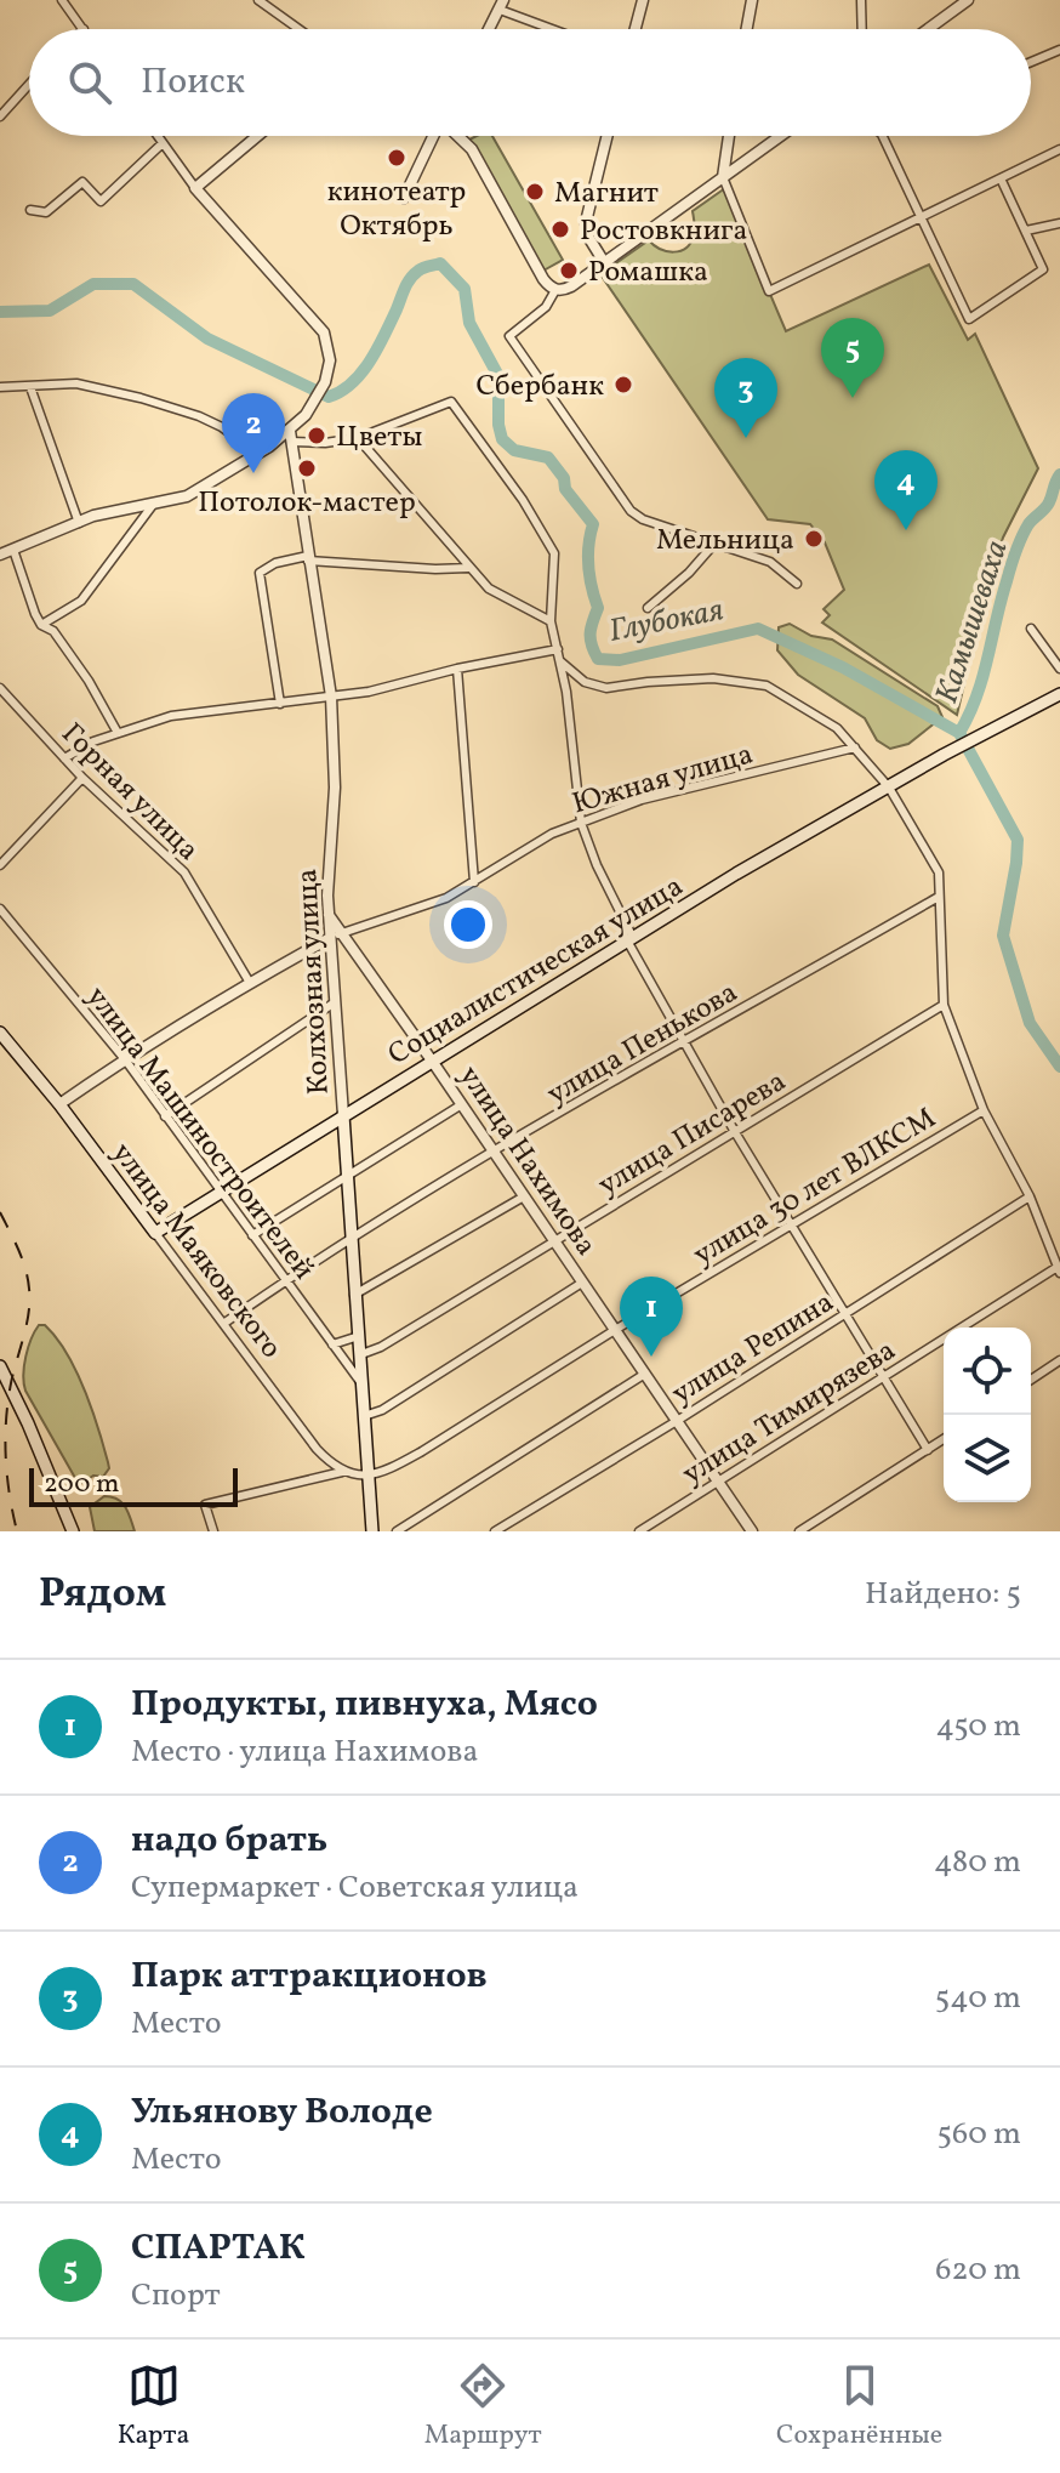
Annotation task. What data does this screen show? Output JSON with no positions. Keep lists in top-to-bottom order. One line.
{"streets":{"main road":["Социалистическая улица","Колхозная улица","улица Маяковского"],"street":["Южная улица","Горная улица","улица Пенькова","улица Машиностроителей","улица Писарева","улица Нахимова","улица 30 лет ВЛКСМ","улица Репина","улица Тимирязева"]},"crossings":[["Южная улица","Колхозная улица"],["Южная улица","улица Нахимова"],["Социалистическая улица","Колхозная улица"],["Социалистическая улица","улица Машиностроителей"],["Социалистическая улица","улица Нахимова"],["Социалистическая улица","улица Маяковского"],["Колхозная улица","улица Пенькова"],["Колхозная улица","улица Машиностроителей"],["Колхозная улица","улица Писарева"],["Колхозная улица","улица Нахимова"],["Колхозная улица","улица 30 лет ВЛКСМ"],["улица Пенькова","улица Машиностроителей"],["улица Пенькова","улица Нахимова"],["улица Пенькова","улица Маяковского"],["улица Писарева","улица Нахимова"],["улица Нахимова","улица 30 лет ВЛКСМ"],["улица Нахимова","улица Репина"],["улица Нахимова","улица Тимирязева"]],"water":["Глубокая","Камышеваха"],"places":["кинотеатр Октябрь","Магнит","Ростовкнига","Ромашка","Сбербанк","Цветы","Потолок-мастер","Мельница"],"scale_bar":"200 m","page":{"search":"Поиск","pins":["5","3","2","4","1"],"scale":"200 m","heading":["Рядом","Найдено: 5"],"list":[{"mark":"1","name":"Продукты, пивнуха, Мясо","note":"Место · улица Нахимова","value":"450 m"},{"mark":"2","name":"надо брать","note":"Супермаркет · Советская улица","value":"480 m"},{"mark":"3","name":"Парк аттракционов","note":"Место","value":"540 m"},{"mark":"4","name":"Ульянову Володе","note":"Место","value":"560 m"},{"mark":"5","name":"СПАРТАК","note":"Спорт","value":"620 m"}],"nav":["Карта","Маршрут","Сохранённые"]}}
